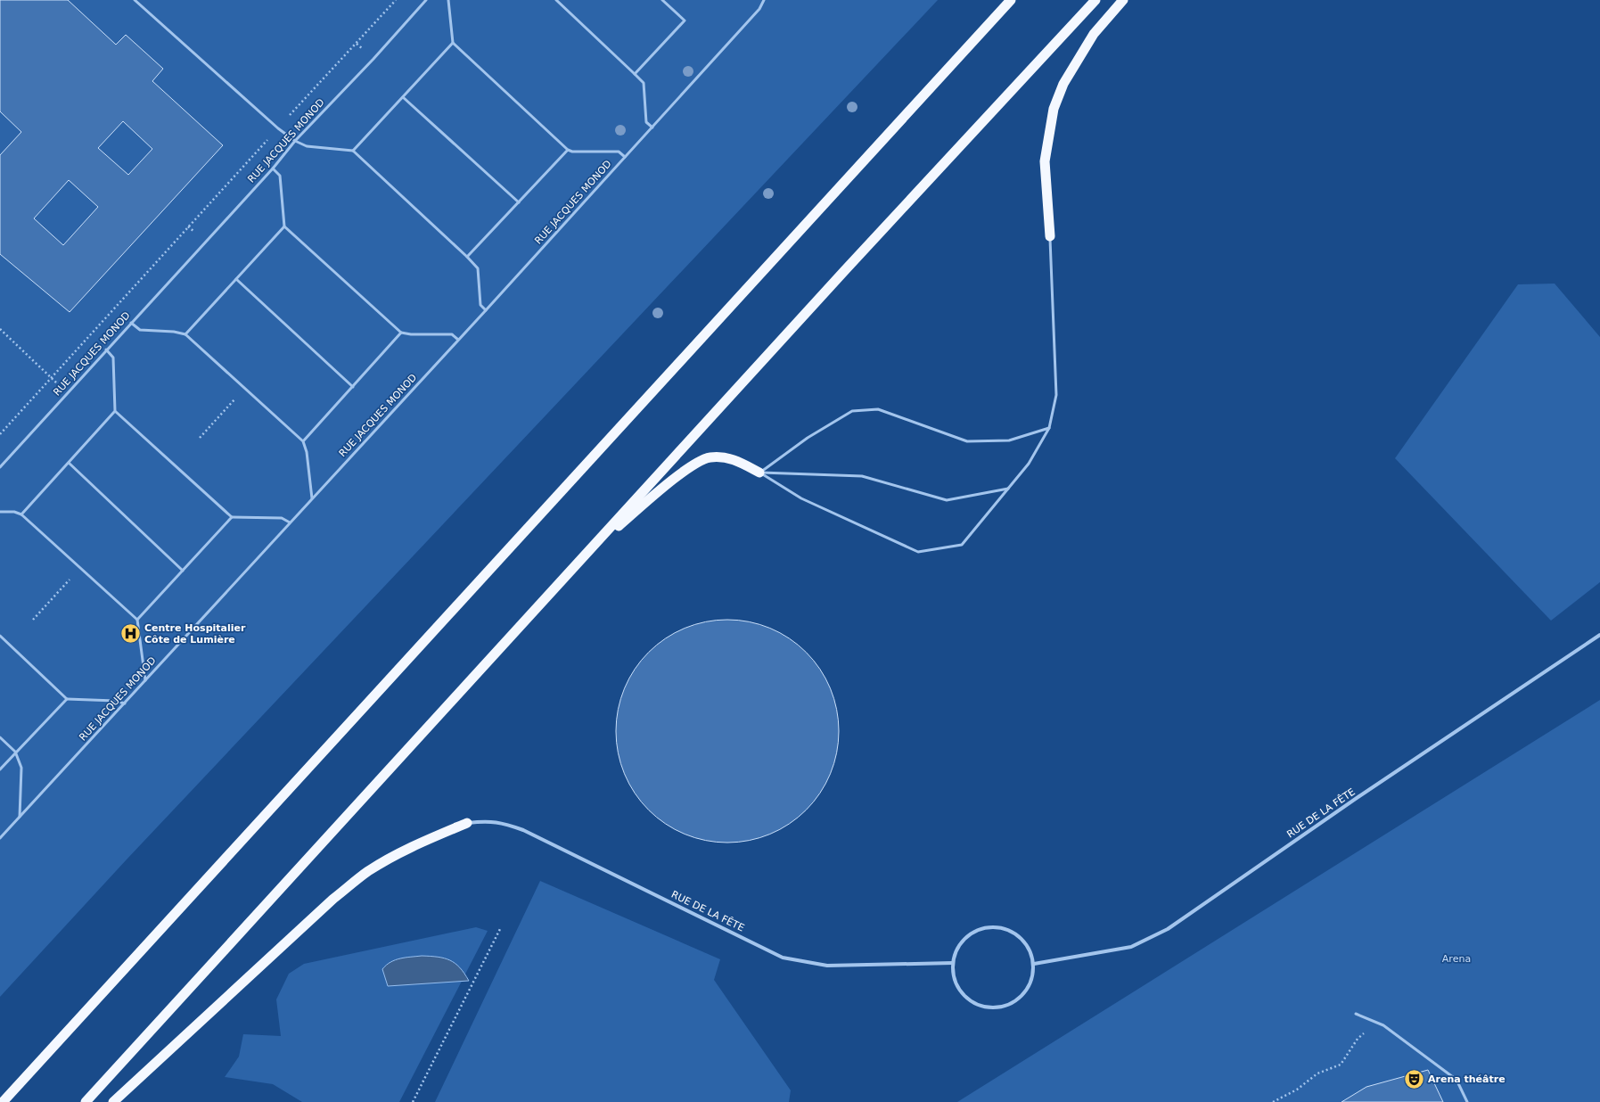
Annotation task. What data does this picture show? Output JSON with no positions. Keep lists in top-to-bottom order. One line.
{"streets":{"street":["RUE DE LA FÊTE"],"lane":["RUE JACQUES MONOD"]},"parks":["Arena"],"places":{"hospital":["Centre Hospitalier Côte de Lumière"],"theatre":["Arena théâtre"]}}
